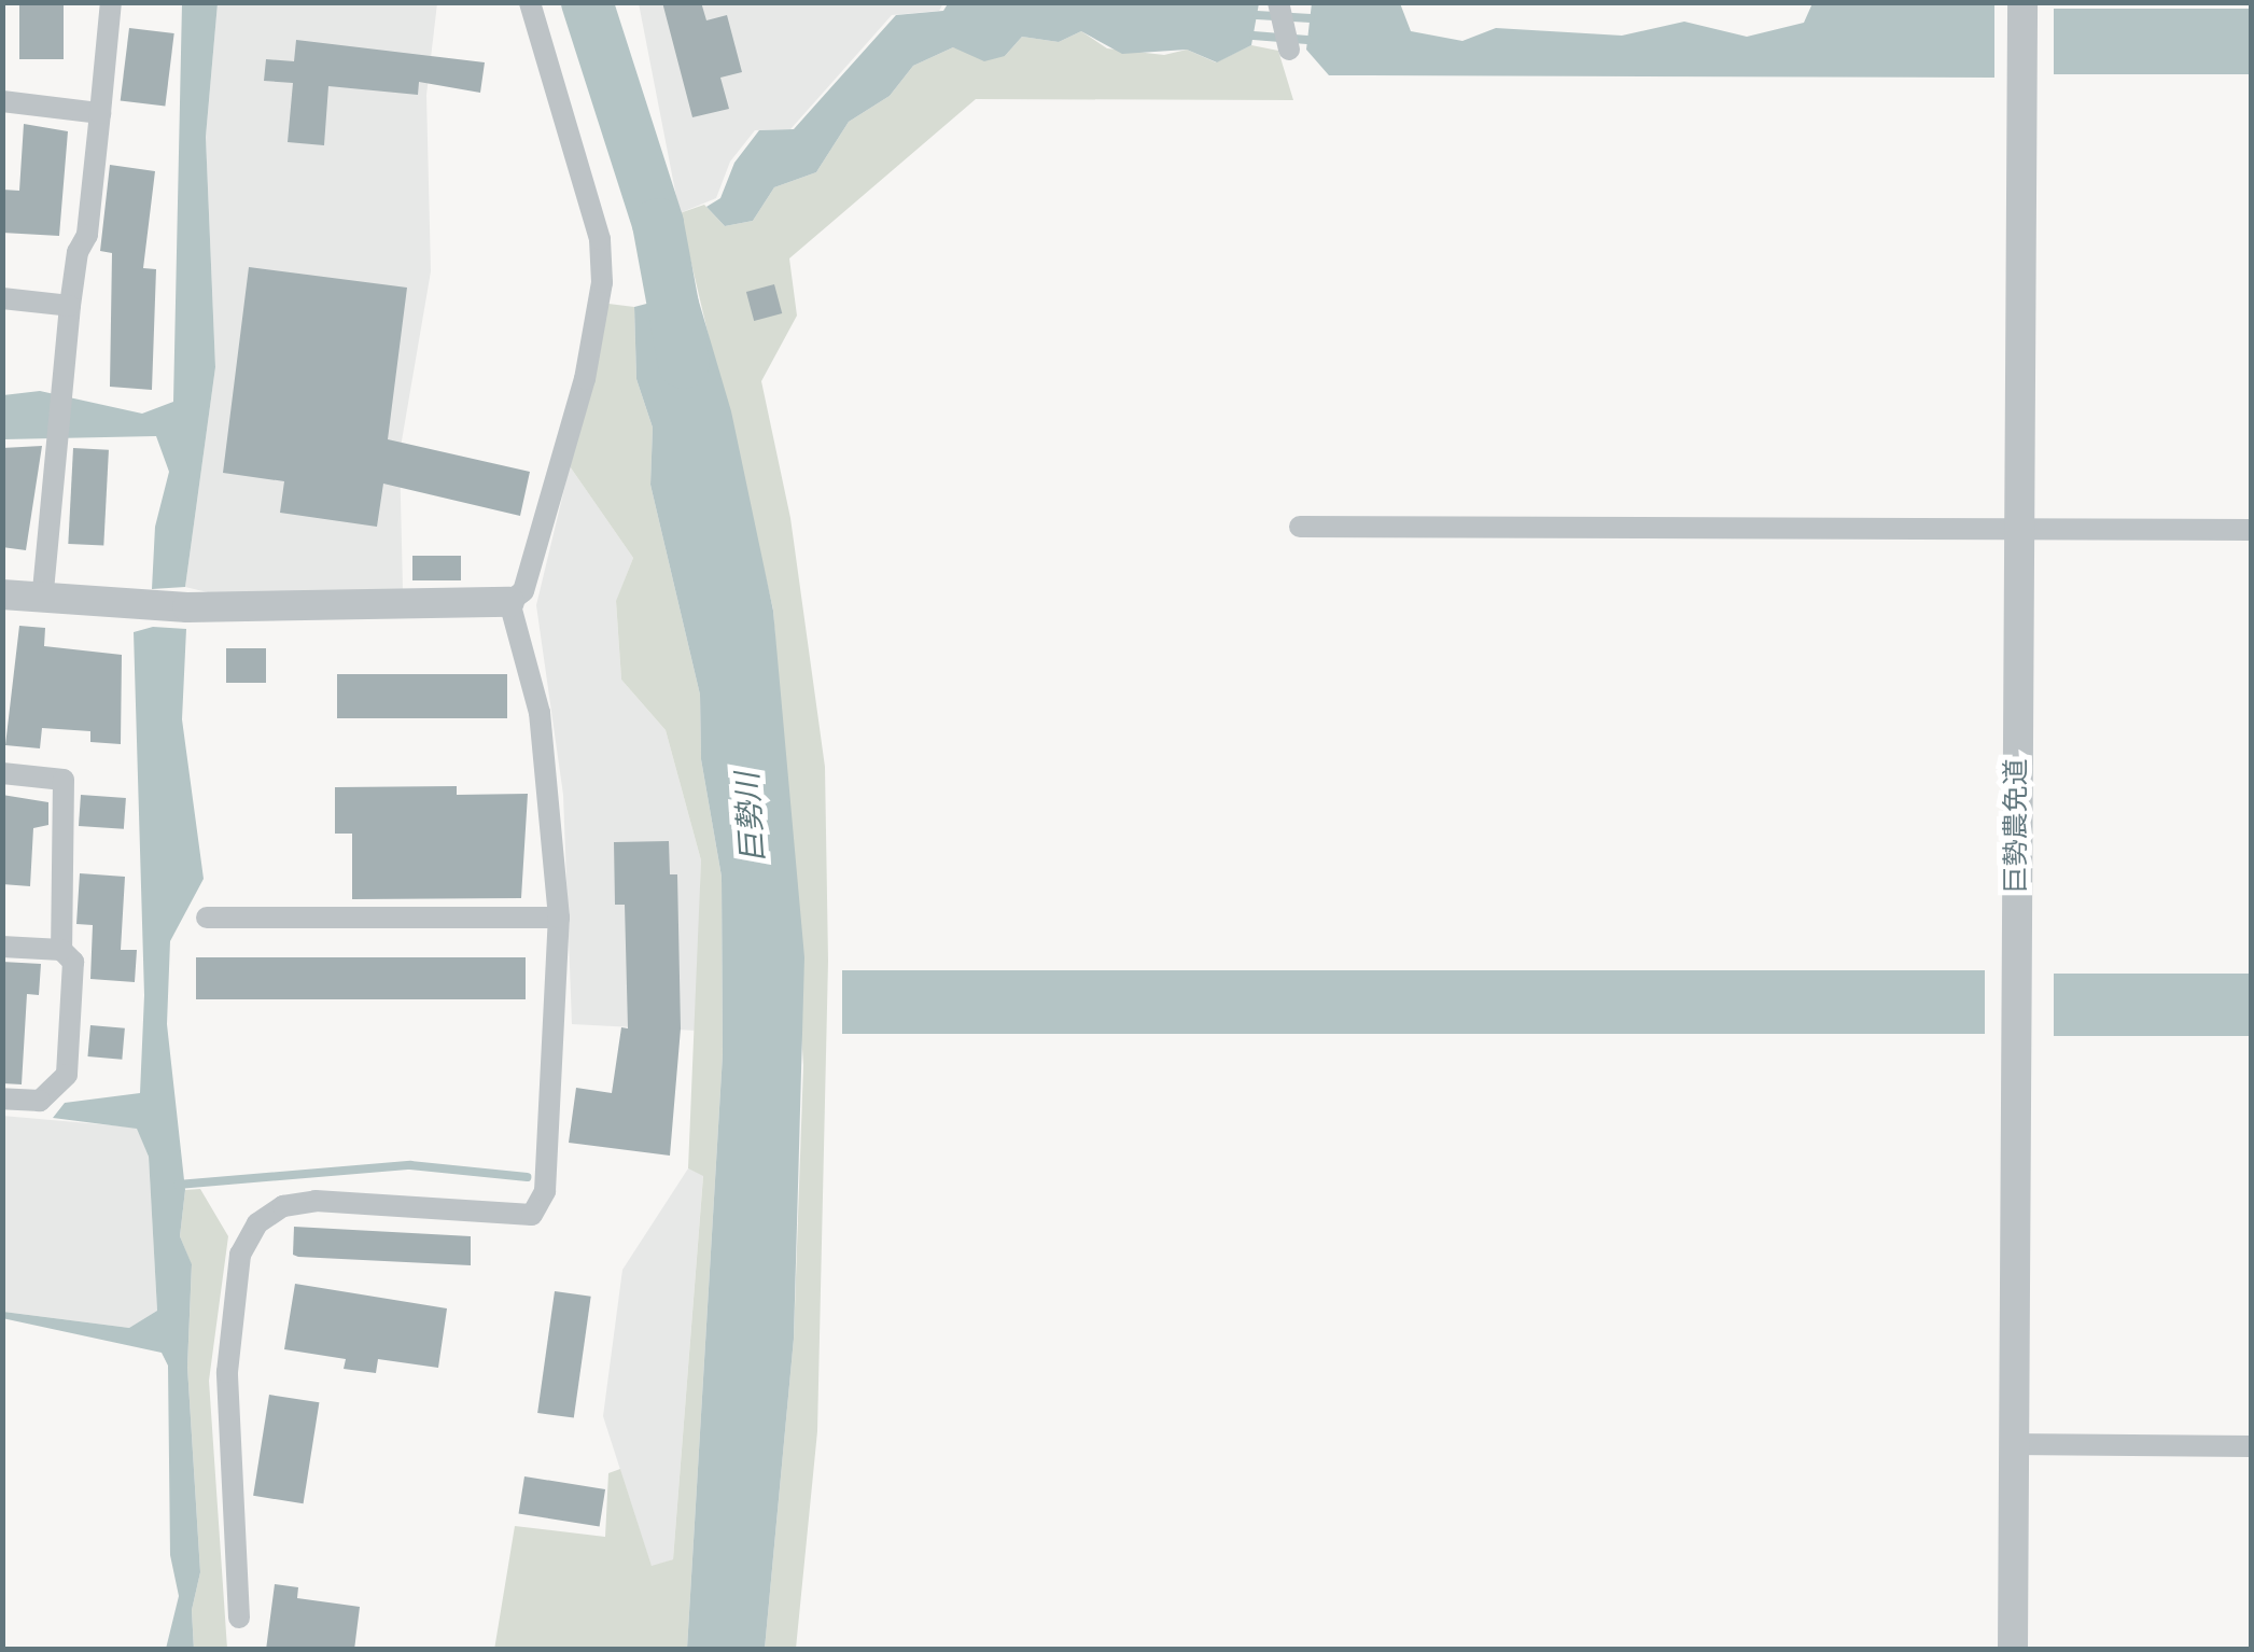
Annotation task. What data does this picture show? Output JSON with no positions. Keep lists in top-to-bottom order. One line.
{"streets":{"street":["巨勢農免道"]},"water":["巨勢川"]}
